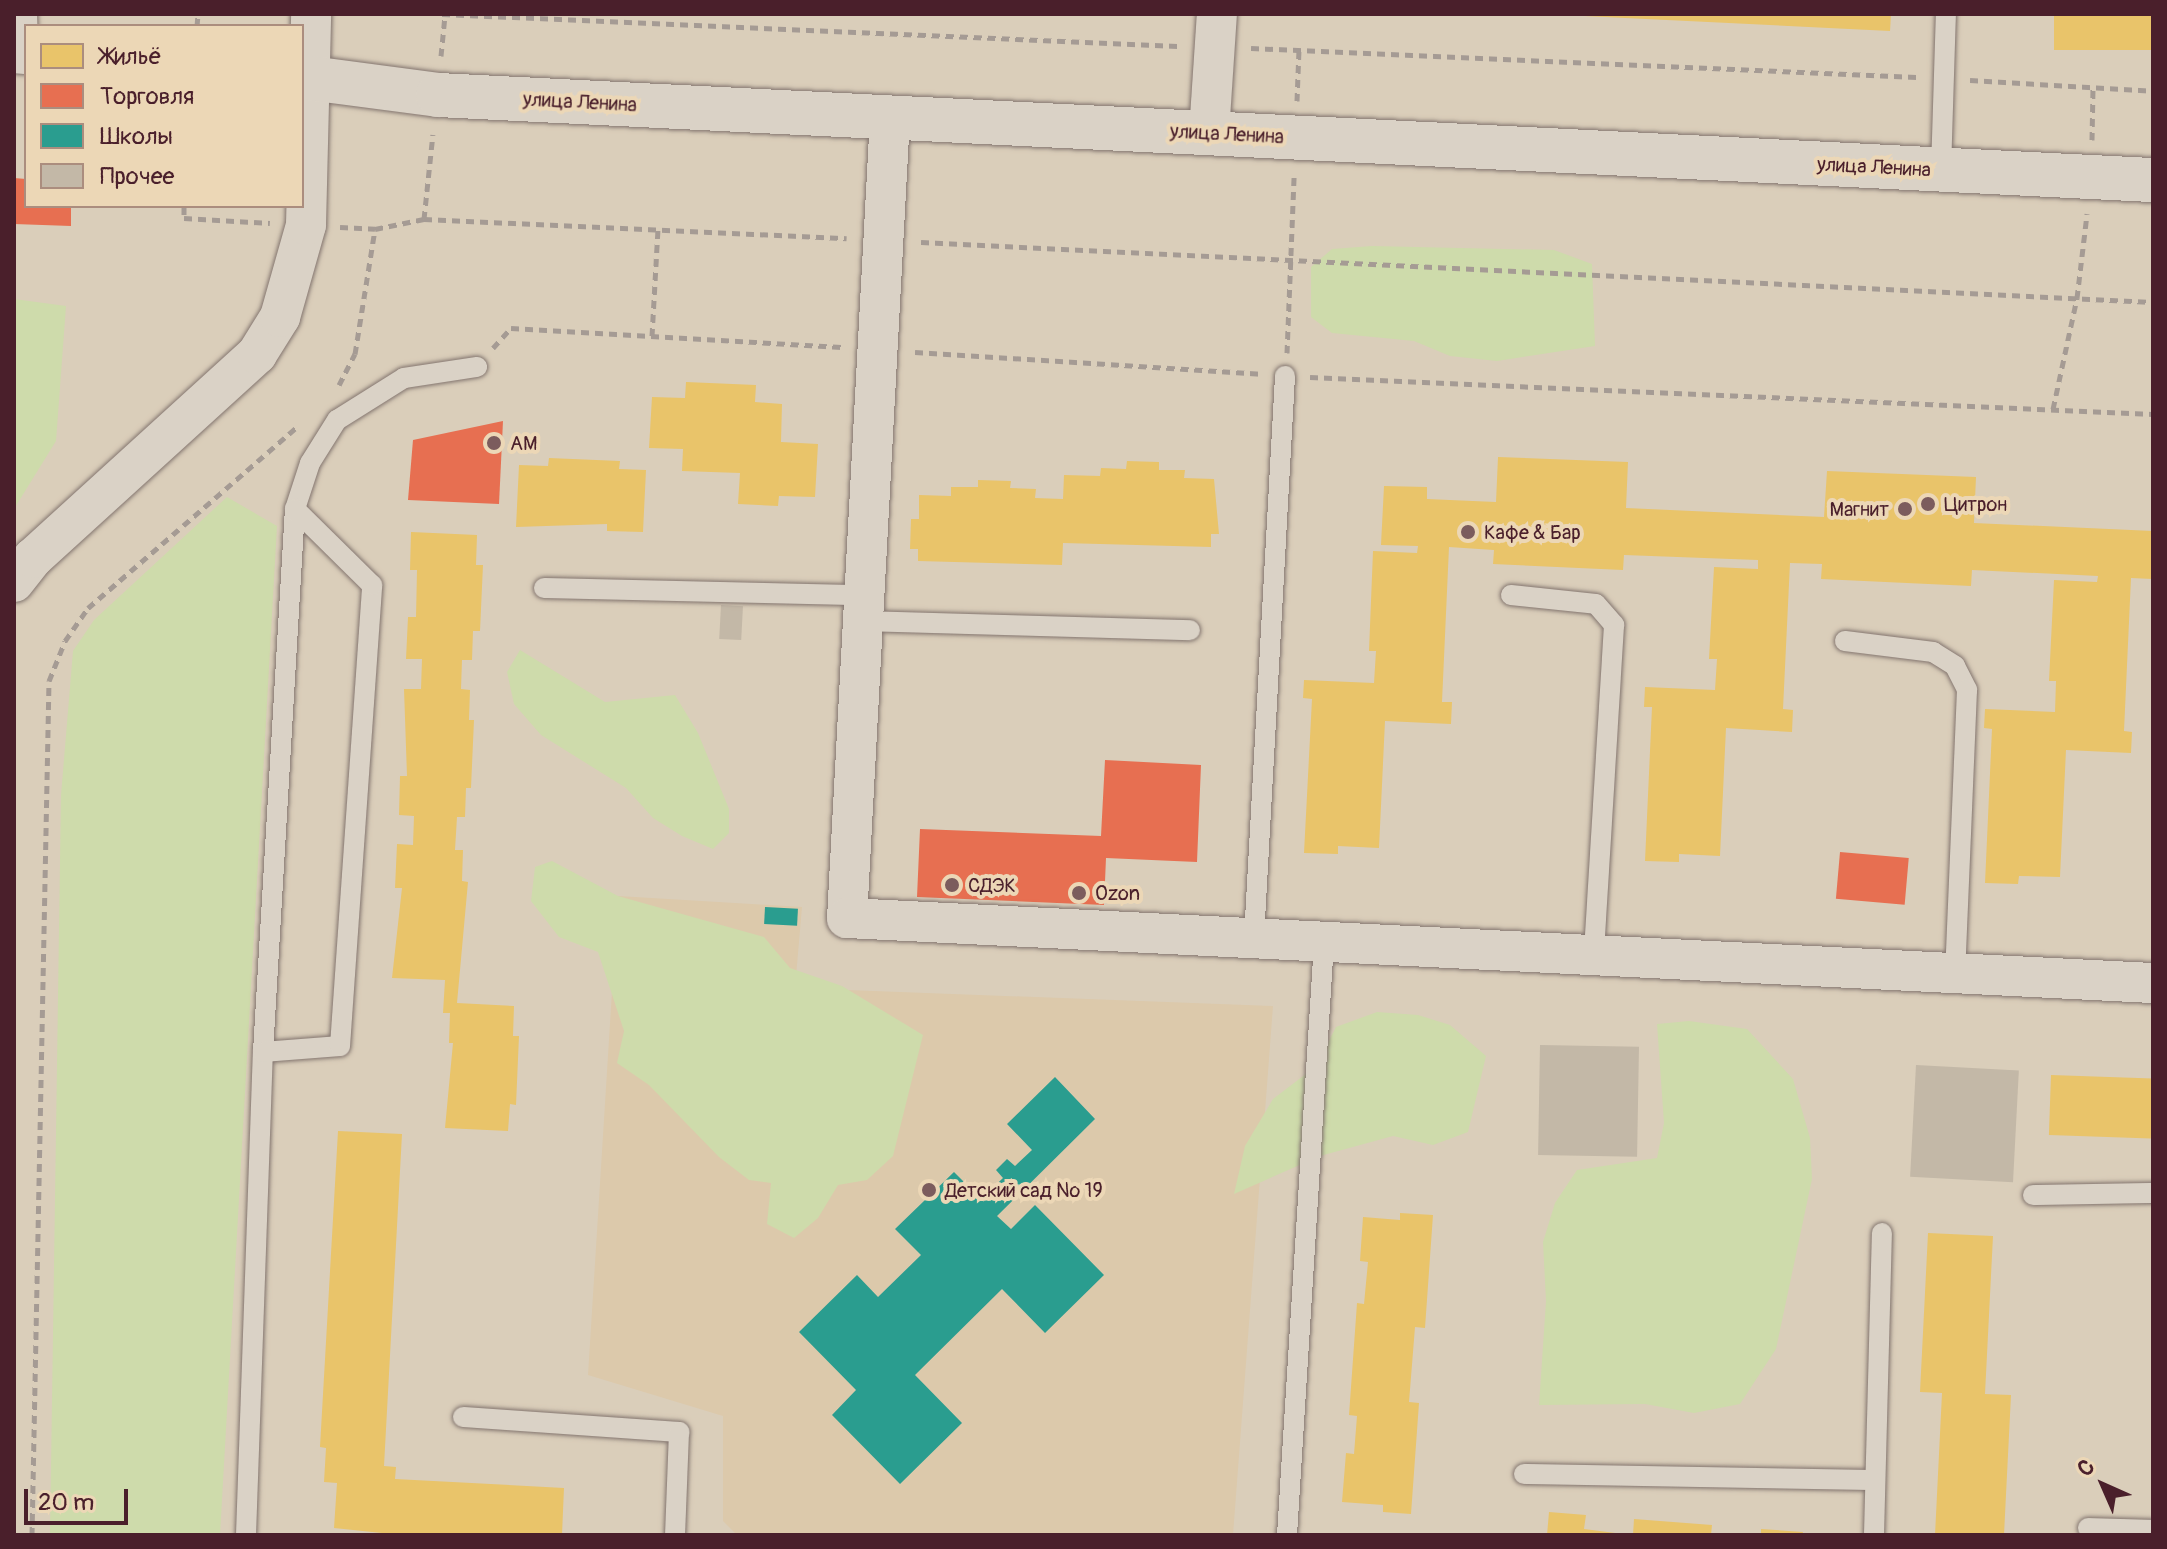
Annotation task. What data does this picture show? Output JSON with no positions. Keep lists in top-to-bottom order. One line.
{"streets":{"main road":["улица Ленина"]},"places":["АМ","Цитрон","Магнит","Кафе & Бар","СДЭК","Ozon","Детский сад № 19"],"legend":["Жильё","Торговля","Школы","Прочее"],"scale_bar":"20 m","north":"top left"}
